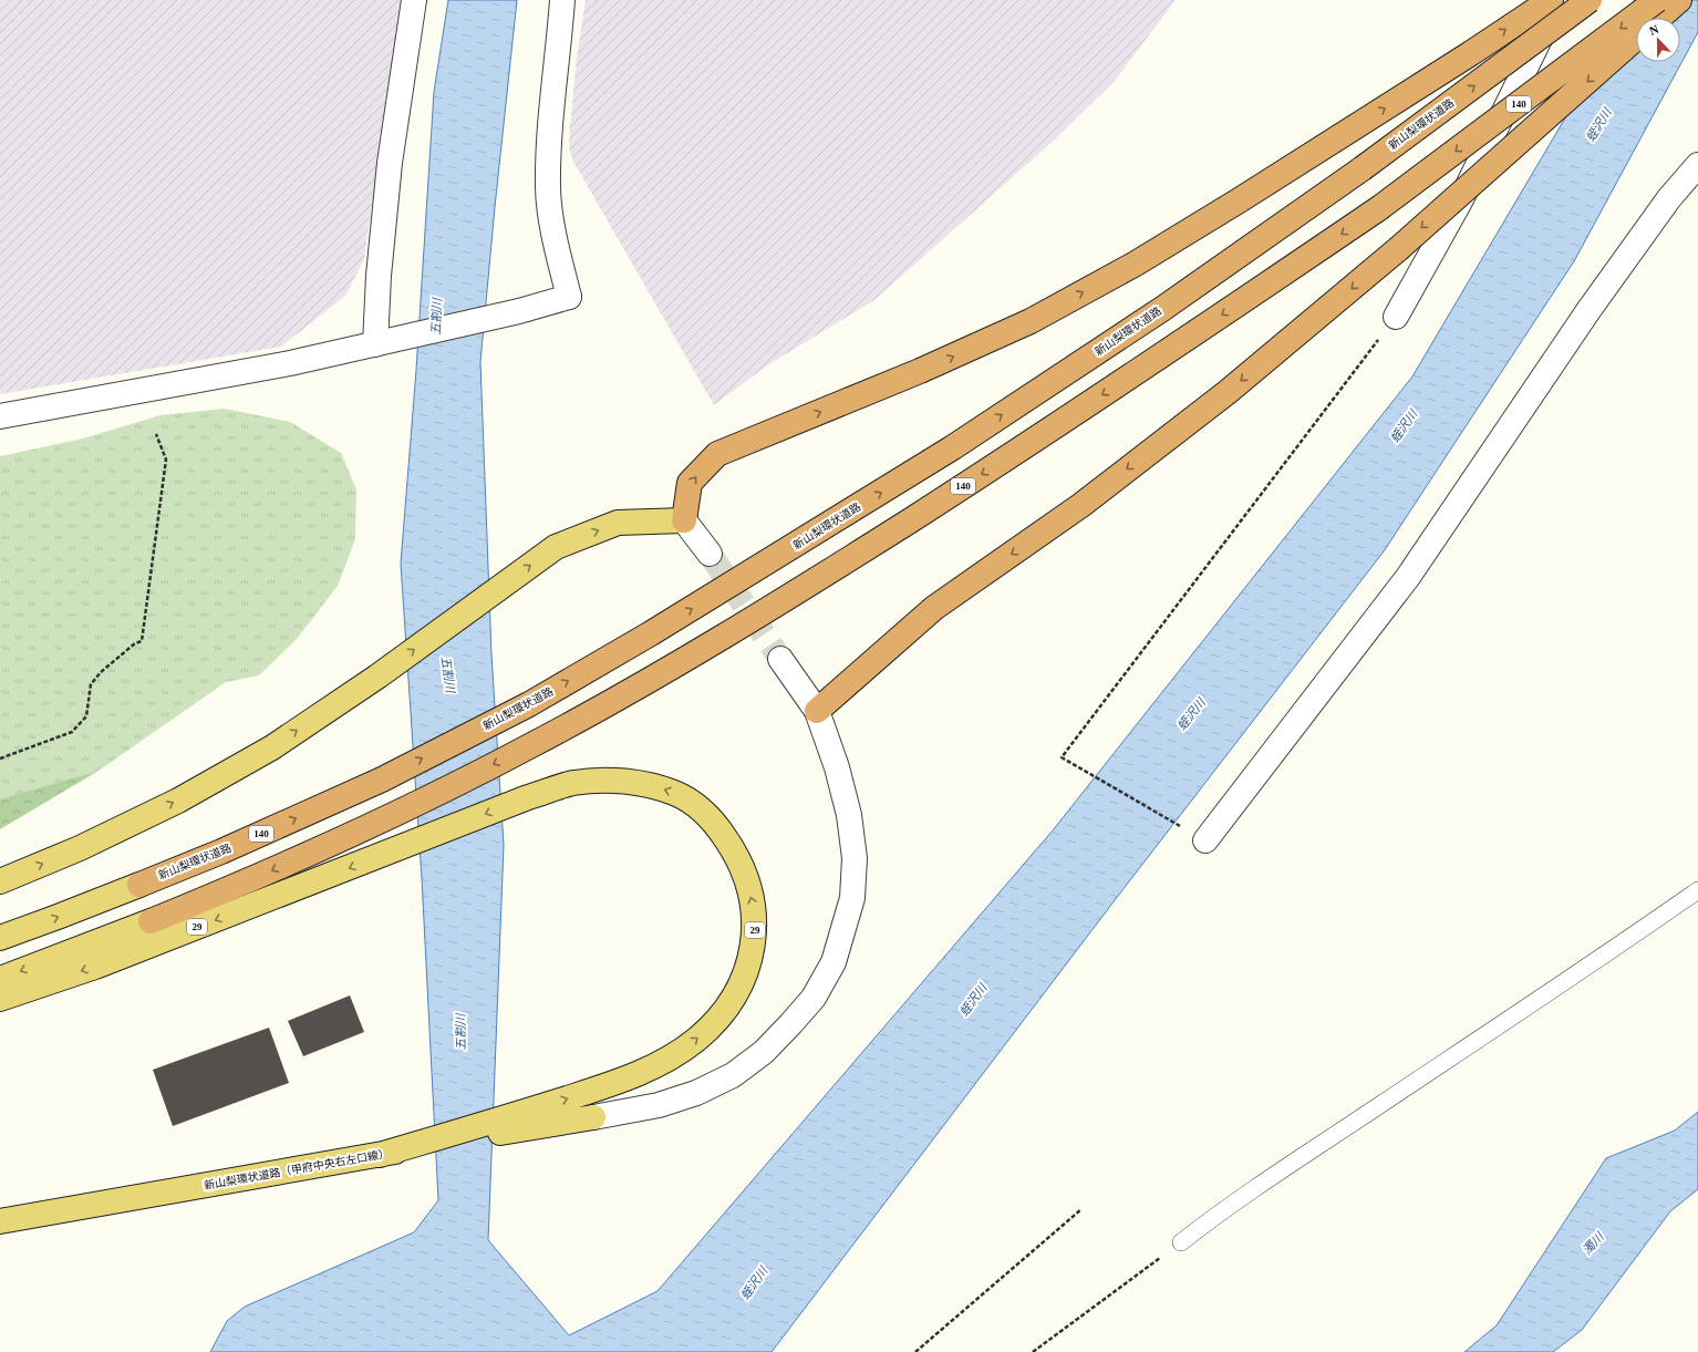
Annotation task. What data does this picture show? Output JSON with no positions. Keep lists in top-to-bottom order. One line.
{"streets":{"highway":["140","新山梨環状道路"],"main road":["29","新山梨環状道路（甲府中央右左口線）"]},"crossings":[["29","新山梨環状道路（甲府中央右左口線）"]],"water":["蛭沢川","五割川","濁川"],"north":"top"}
